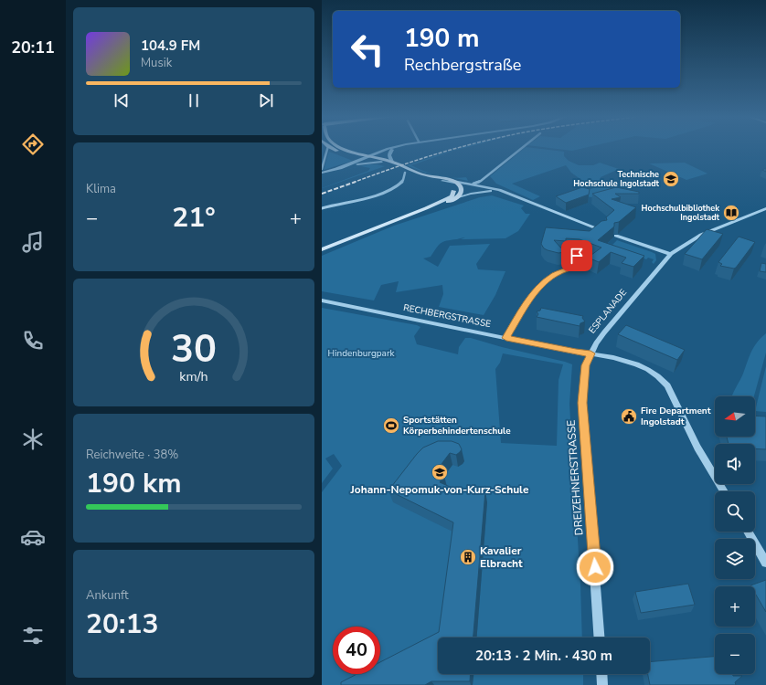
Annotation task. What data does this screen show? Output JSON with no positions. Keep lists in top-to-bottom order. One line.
{"streets":{"street":["ESPLANADE","RECHBERGSTRASSE","DREIZEHNERSTRASSE"]},"crossings":[["ESPLANADE","RECHBERGSTRASSE"],["ESPLANADE","DREIZEHNERSTRASSE"],["RECHBERGSTRASSE","DREIZEHNERSTRASSE"]],"parks":["Hindenburgpark"],"places":{"school or university":["Technische Hochschule Ingolstadt","Johann-Nepomuk-von-Kurz-Schule"],"library":["Hochschulbibliothek Ingolstadt"],"public building":["Fire Department Ingolstadt"],"sports":["Sportstätten Körperbehindertenschule"],"building":["Kavalier Elbracht"]},"north":"left","page":{"tabs":"20:11","turn":["190 m","Rechbergstraße"],"song":["104.9 FM","Musik"],"tile":["Klima",["Reichweite · 38%","190 km"],["Ankunft","20:13"]],"heat":["−","21°","+"],"map_buttons":["+","−"],"limit":"40","trip":"20:13 · 2 Min. · 430 m","gauge":["30","km/h"]}}
